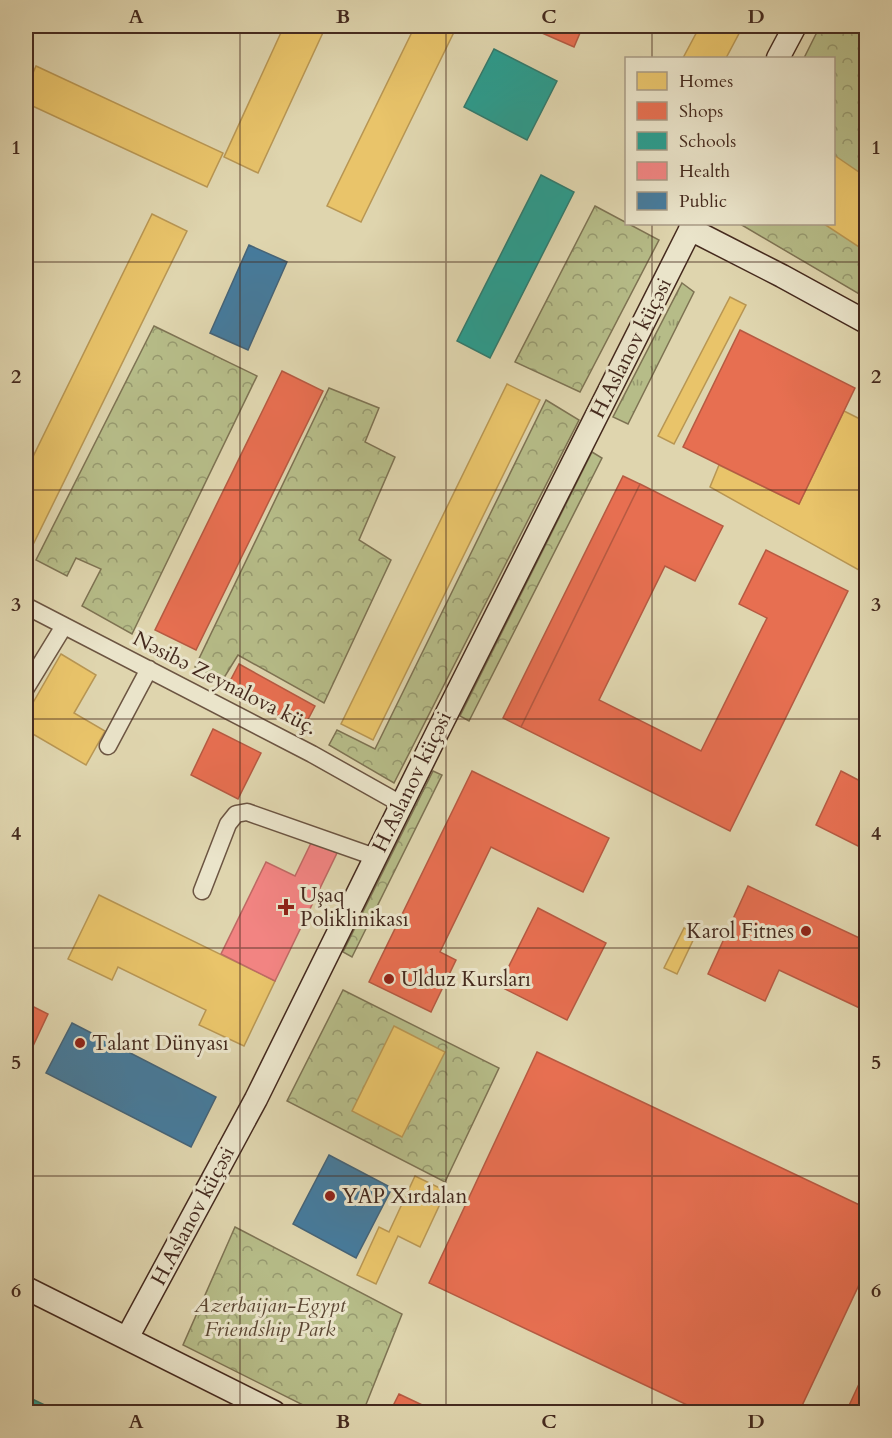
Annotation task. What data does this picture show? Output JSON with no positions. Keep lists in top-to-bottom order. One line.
{"streets":{"street":["H.Aslanov küçəsi","Nəsibə Zeynalova küç."]},"crossings":[["H.Aslanov küçəsi","Nəsibə Zeynalova küç."]],"parks":["Azerbaijan-Egypt Friendship Park"],"places":{"health":["Uşaq Poliklinikası"],"other":["Karol Fitnes","Ulduz Kursları","Talant Dünyası","YAP Xırdalan"]},"legend":["Homes","Shops","Schools","Health","Public"],"grid":{"columns":["A","B","C","D"],"rows":["1","2","3","4","5","6"]}}
